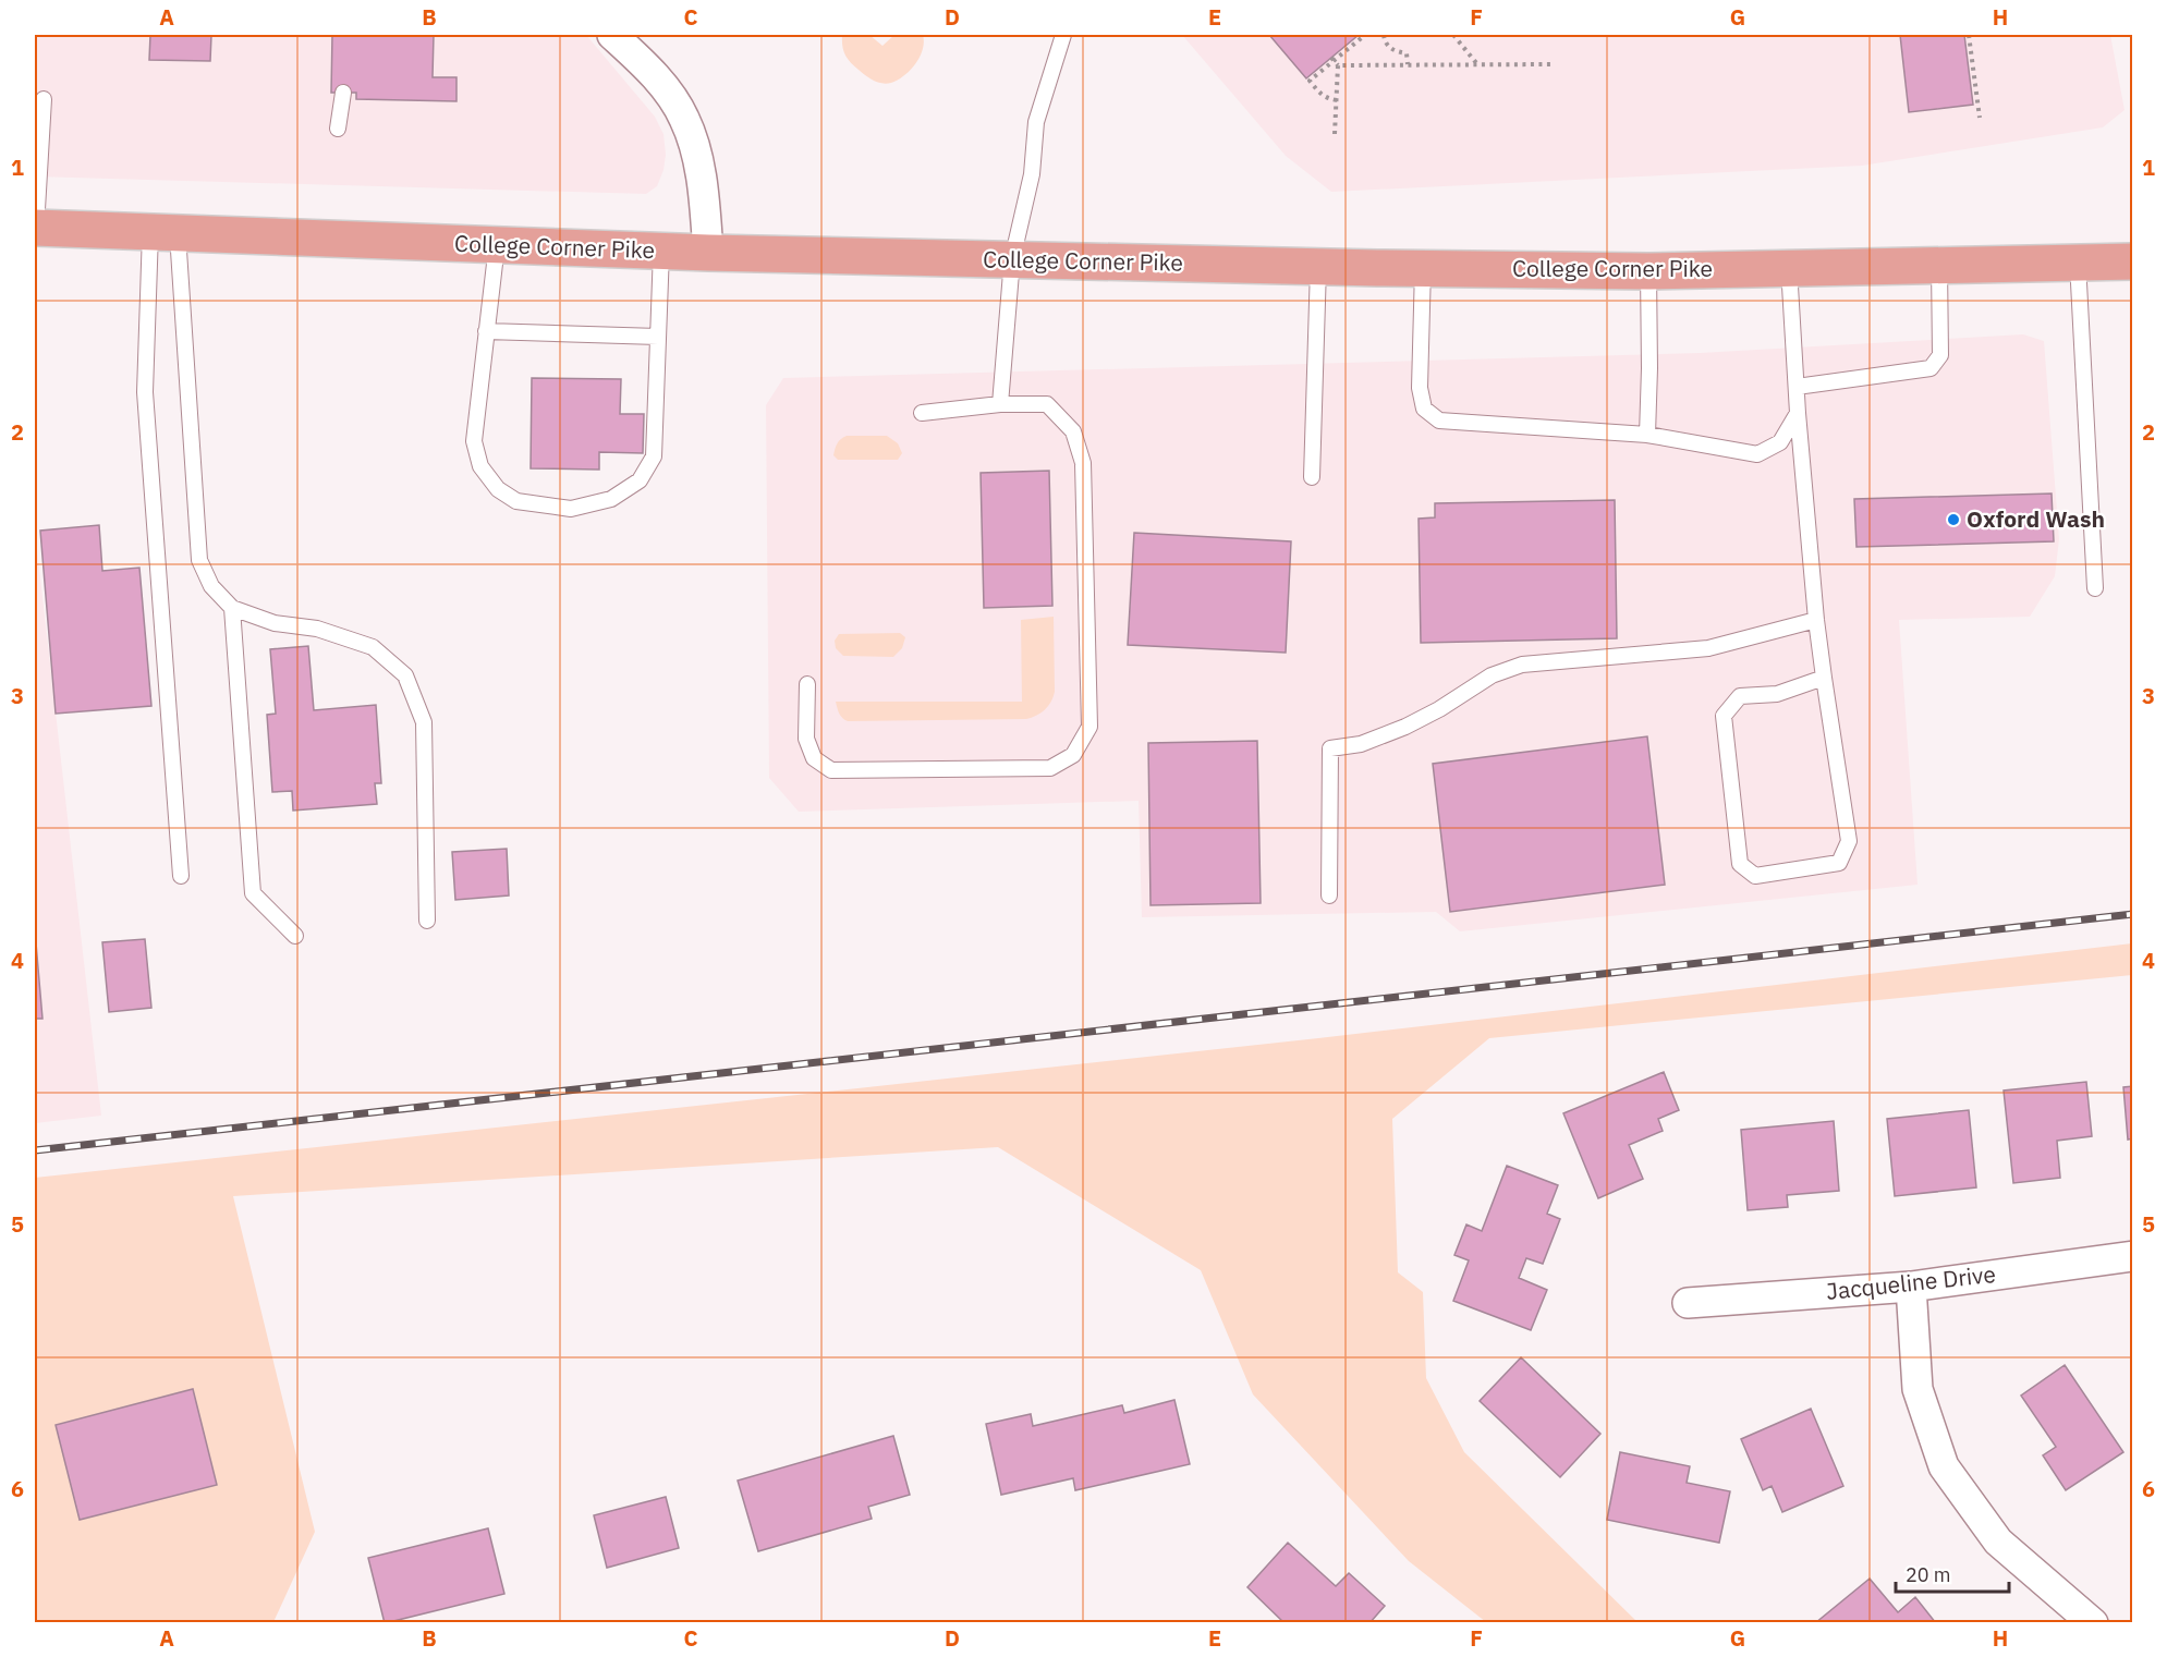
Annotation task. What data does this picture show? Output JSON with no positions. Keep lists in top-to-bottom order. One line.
{"streets":{"highway":["College Corner Pike"],"street":["Jacqueline Drive"]},"places":["Oxford Wash"],"scale_bar":"20 m","grid":{"columns":["A","B","C","D","E","F","G","H"],"rows":["1","2","3","4","5","6"]}}
